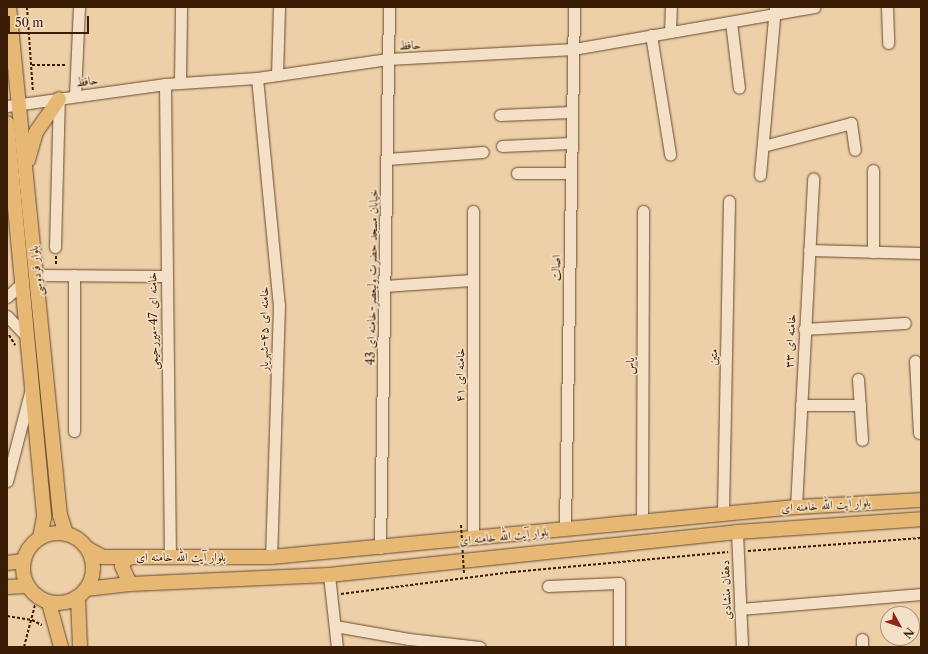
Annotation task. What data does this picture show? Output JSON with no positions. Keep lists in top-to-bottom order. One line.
{"streets":{"main road":["بلوار فردوسی","بلوار آیت الله خامنه ای"],"street":["حافظ","اصالت","خیابان مسجد حضرت ولیعصر-خامنه ای 43","خامنه ای 47-میررحیمی","خامنه ای ۴۵-شهریار","خامنه ای ۳۳","متین","یاس","خامنه ای ۴۱","دهقان منشادی"]},"crossings":[["حافظ","اصالت"],["حافظ","بلوار فردوسی"],["حافظ","خیابان مسجد حضرت ولیعصر-خامنه ای 43"],["حافظ","خامنه ای 47-میررحیمی"],["حافظ","خامنه ای ۴۵-شهریار"],["اصالت","بلوار آیت الله خامنه ای"],["بلوار فردوسی","بلوار آیت الله خامنه ای"],["خیابان مسجد حضرت ولیعصر-خامنه ای 43","بلوار آیت الله خامنه ای"],["خامنه ای 47-میررحیمی","بلوار آیت الله خامنه ای"],["خامنه ای ۴۵-شهریار","بلوار آیت الله خامنه ای"],["خامنه ای ۳۳","بلوار آیت الله خامنه ای"],["متین","بلوار آیت الله خامنه ای"],["یاس","بلوار آیت الله خامنه ای"],["خامنه ای ۴۱","بلوار آیت الله خامنه ای"],["بلوار آیت الله خامنه ای","دهقان منشادی"]],"scale_bar":"50 m","north":"bottom right"}
